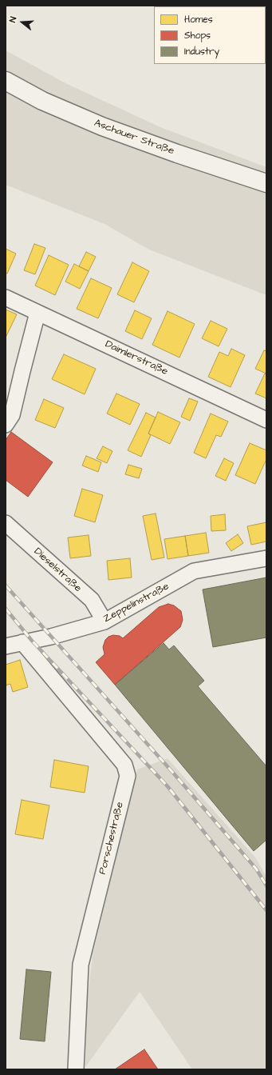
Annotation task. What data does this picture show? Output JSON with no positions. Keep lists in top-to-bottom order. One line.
{"streets":{"street":["Aschauer Straße","Daimlerstraße","Dieselstraße","Zeppelinstraße","Porschestraße"]},"crossings":[["Dieselstraße","Zeppelinstraße"],["Zeppelinstraße","Porschestraße"]],"legend":["Homes","Shops","Industry"],"north":"left"}
